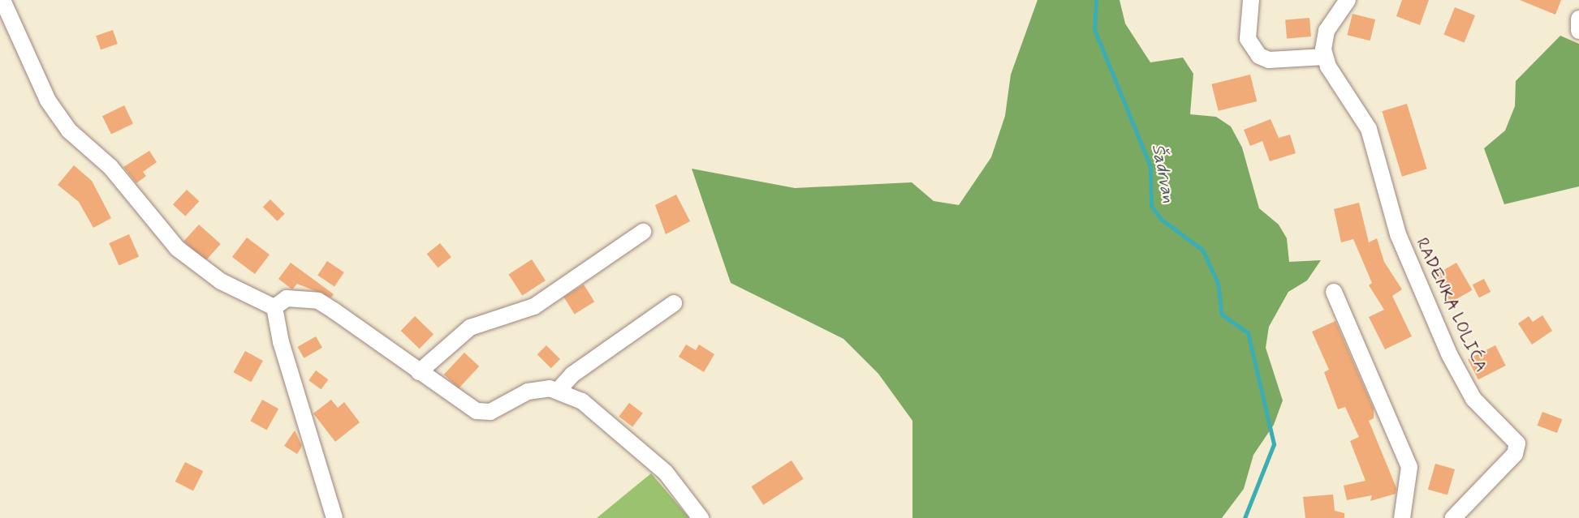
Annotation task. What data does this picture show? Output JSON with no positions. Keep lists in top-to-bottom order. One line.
{"streets":{"street":["RADENKA LOLIĆA"]},"water":["Šadrvan"]}
